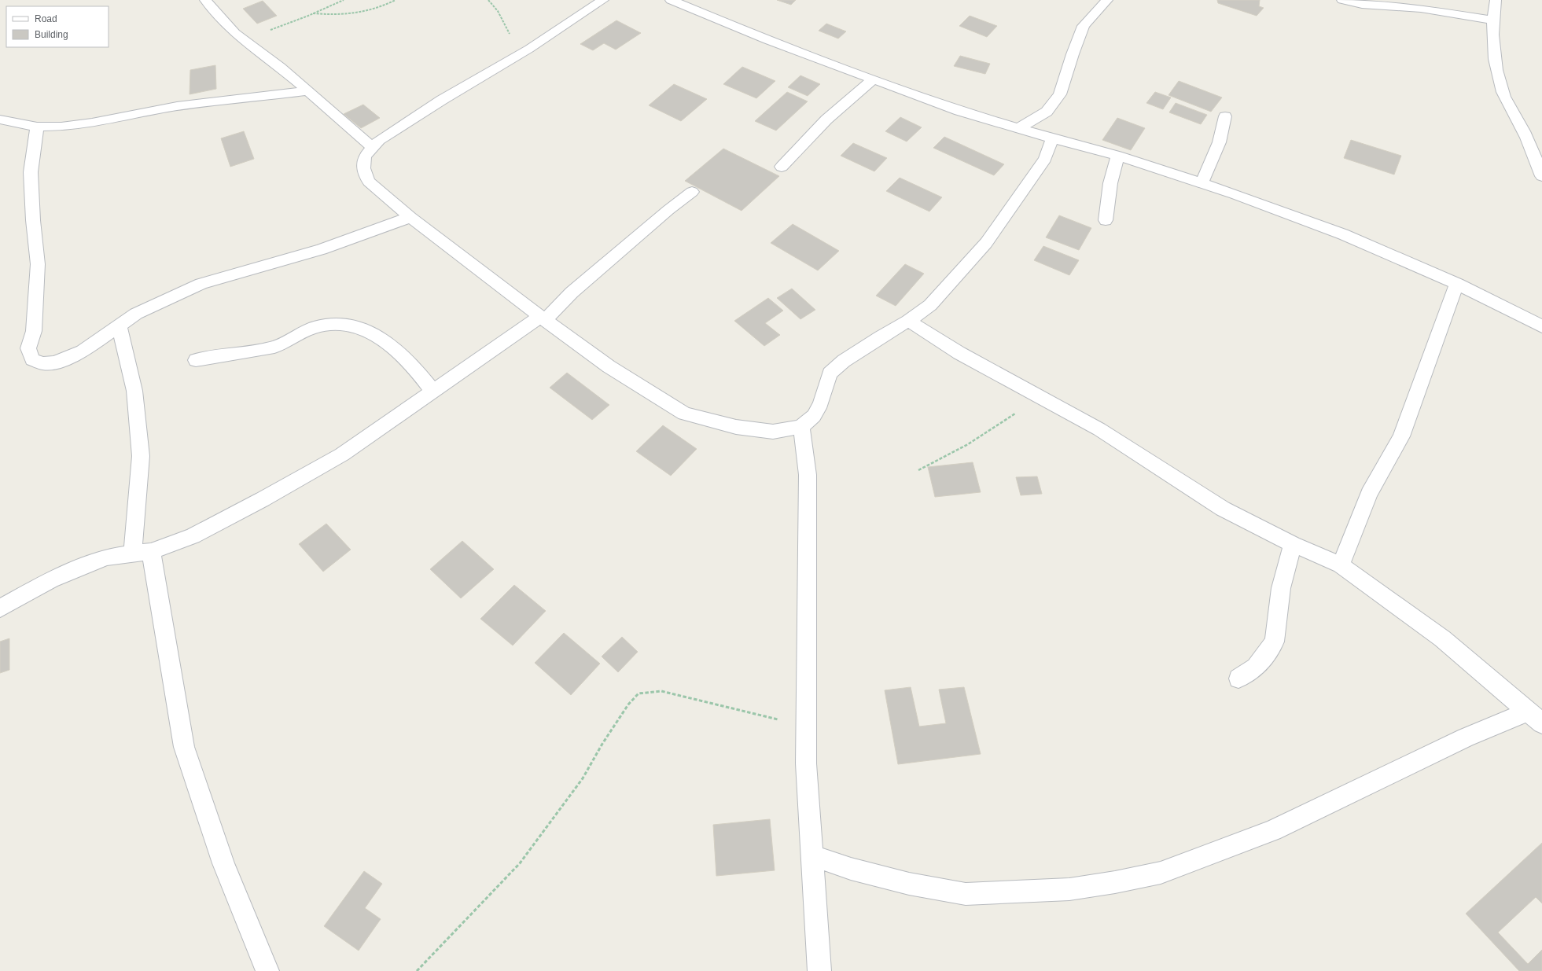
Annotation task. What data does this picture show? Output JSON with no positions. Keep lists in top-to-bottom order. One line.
{"legend":["Road","Building"]}
